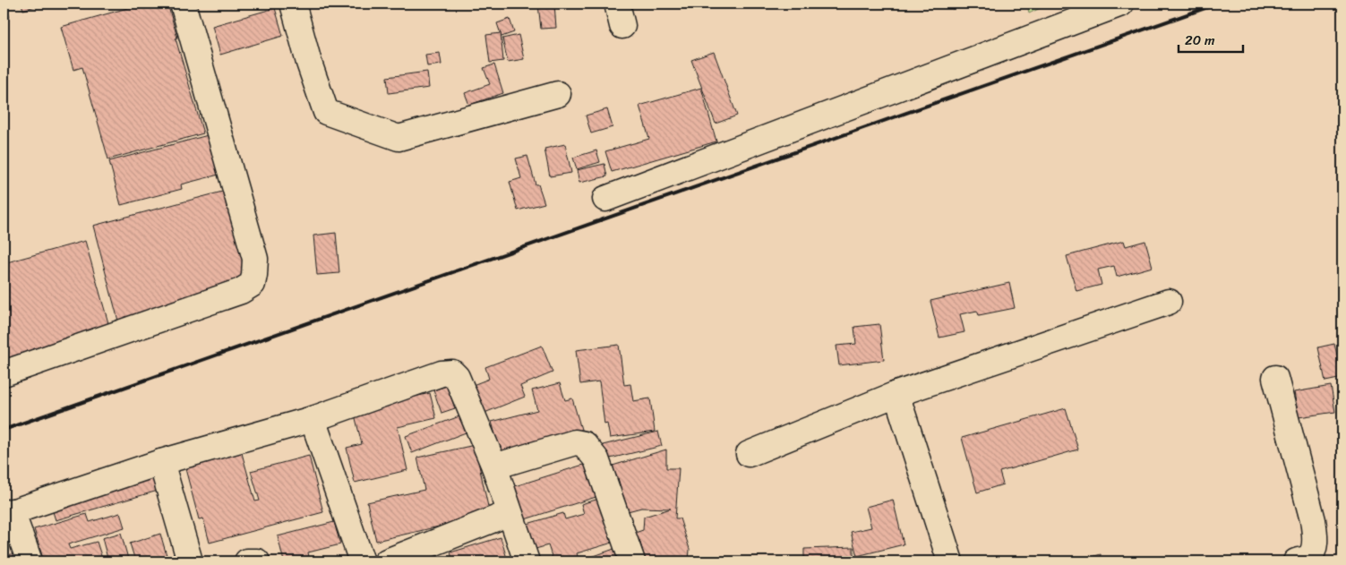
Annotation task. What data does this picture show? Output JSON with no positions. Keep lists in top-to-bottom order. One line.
{"scale_bar":"20 m"}
